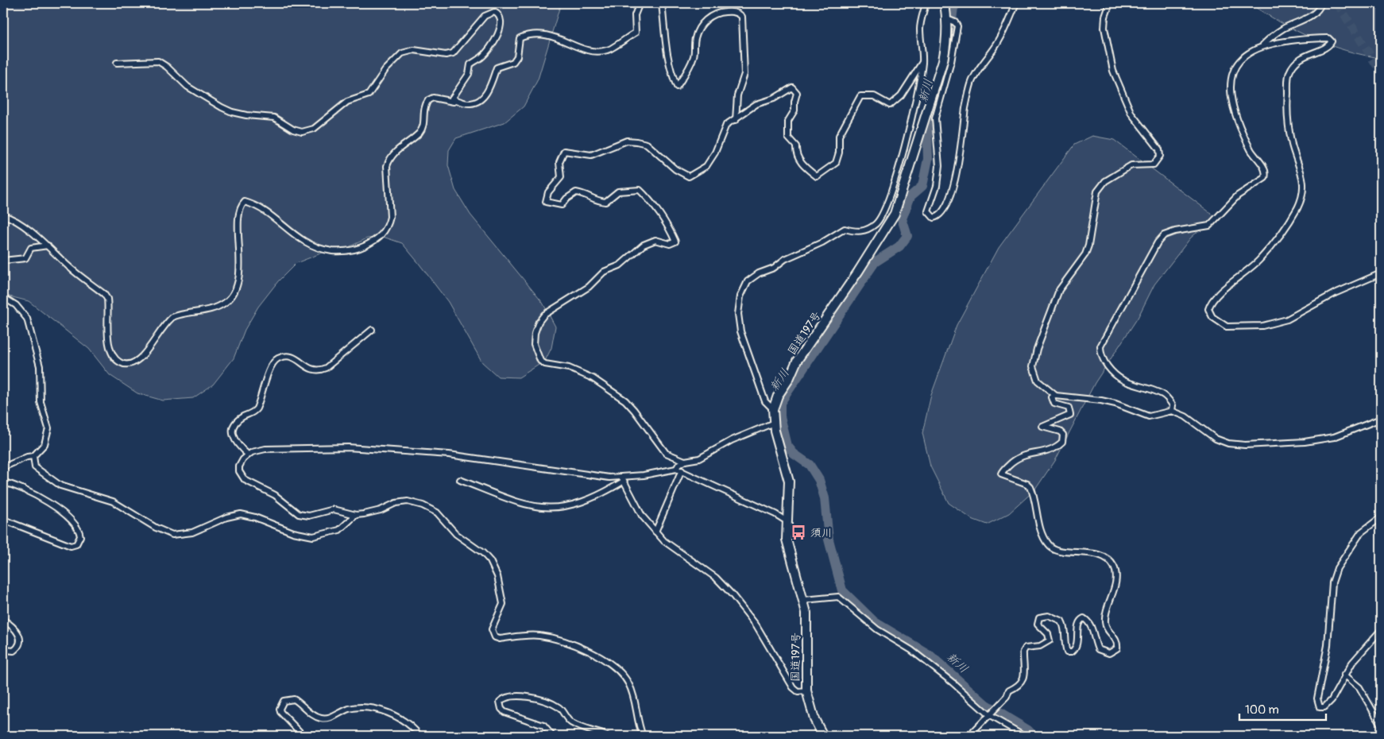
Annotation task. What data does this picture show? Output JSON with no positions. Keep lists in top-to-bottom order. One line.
{"streets":{"highway":["国道197号"]},"water":["新川"],"places":{"bus stop":["須川"]},"scale_bar":"100 m"}
